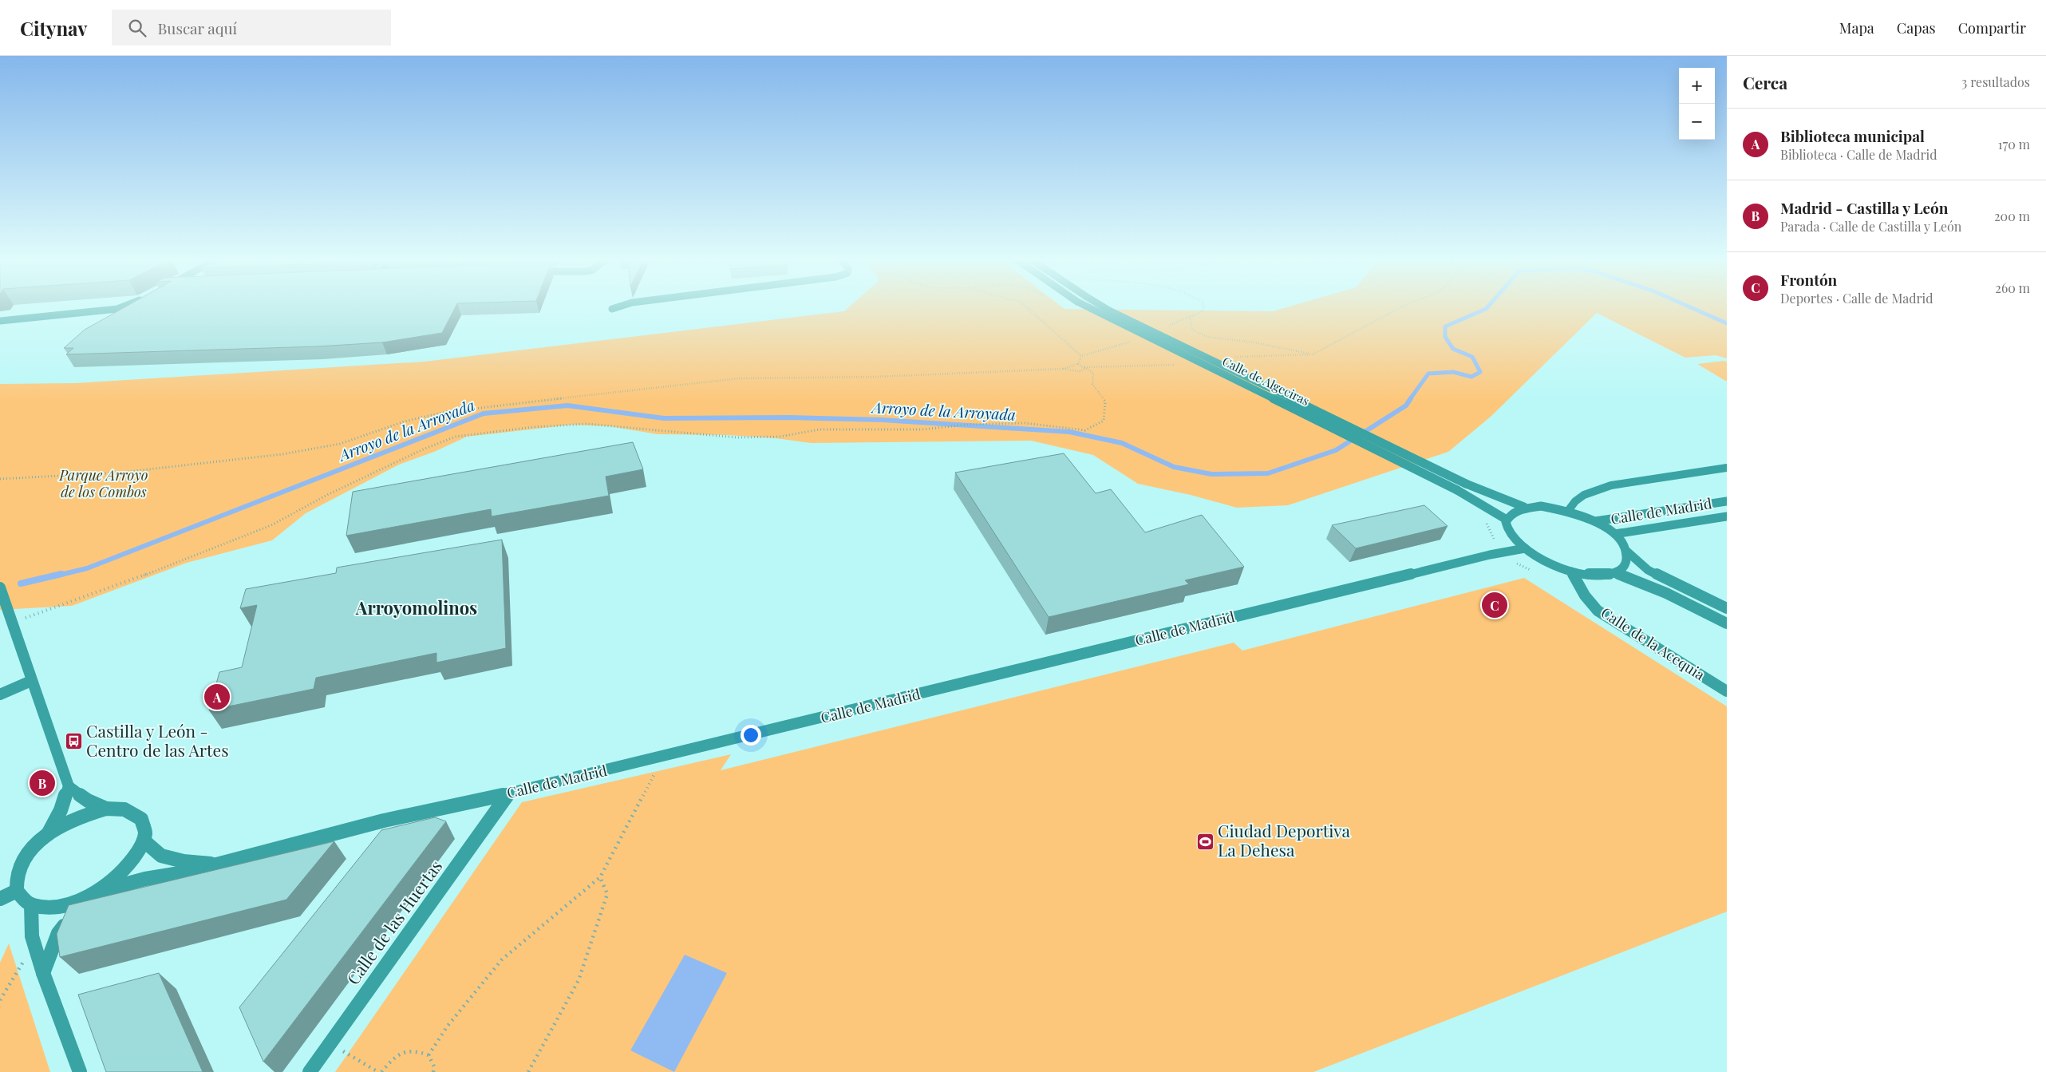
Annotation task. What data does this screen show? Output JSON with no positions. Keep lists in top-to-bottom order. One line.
{"streets":{"street":["Calle de Algeciras","Calle de Madrid","Calle de la Acequia","Calle de las Huertas"]},"crossings":[["Calle de Madrid","Calle de las Huertas"]],"districts":["Arroyomolinos"],"water":["Arroyo de la Arroyada"],"parks":["Parque Arroyo de los Combos"],"places":{"bus stop":["Castilla y León - Centro de las Artes"],"sports":["Ciudad Deportiva La Dehesa"]},"page":{"header":"Citynav","search":"Buscar aquí","nav":["Mapa","Capas","Compartir"],"heading":["Cerca","3 resultados"],"map_buttons":["+","−"],"list":[{"mark":"A","name":"Biblioteca municipal","note":"Biblioteca · Calle de Madrid","value":"170 m"},{"mark":"B","name":"Madrid - Castilla y León","note":"Parada · Calle de Castilla y León","value":"200 m"},{"mark":"C","name":"Frontón","note":"Deportes · Calle de Madrid","value":"260 m"}],"pins":["C","A","B"]}}
